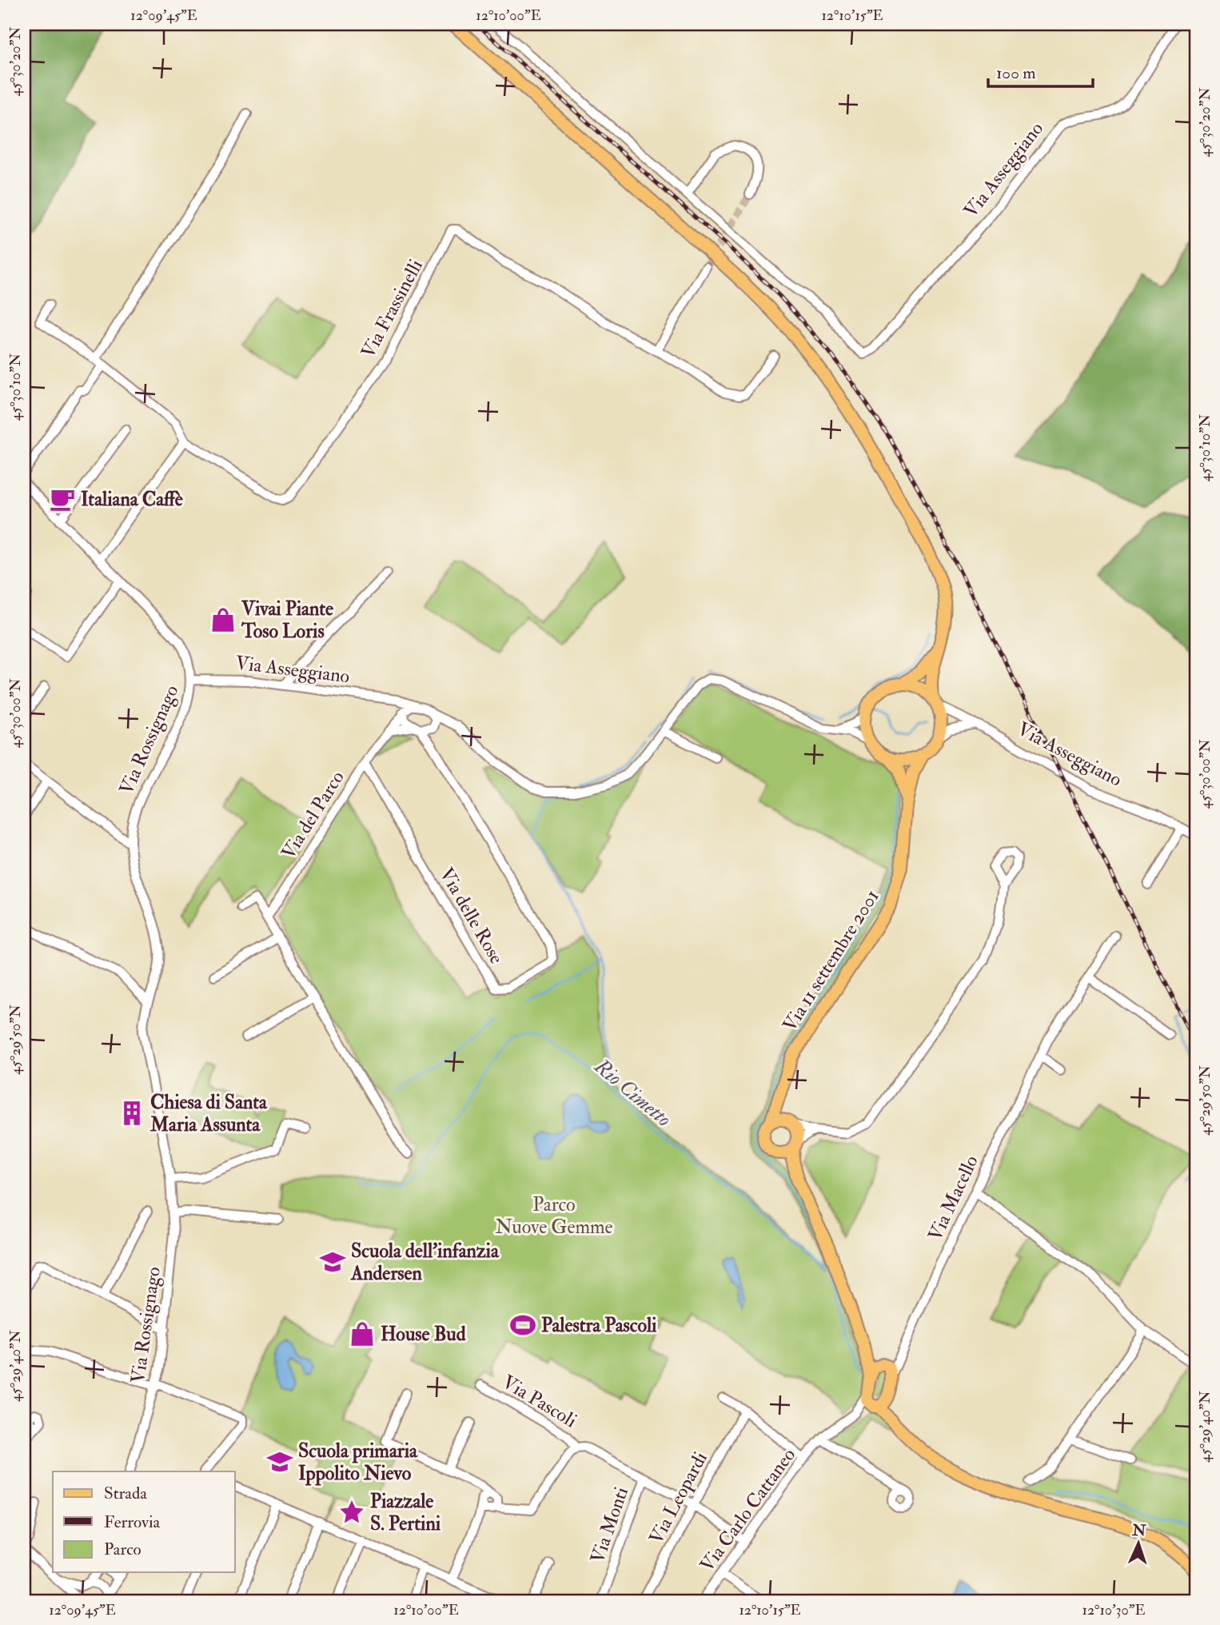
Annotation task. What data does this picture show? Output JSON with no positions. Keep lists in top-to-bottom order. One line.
{"streets":{"main road":["Via Asseggiano","Via 11 settembre 2001"],"street":["Via Frassinelli","Via Rossignago","Via del Parco","Via delle Rose","Via Macello","Via Pascoli","Via Leopardi","Via Carlo Cattaneo","Via Monti"]},"crossings":[["Via Asseggiano","Via Rossignago"],["Via Asseggiano","Via delle Rose"],["Via Asseggiano","Via 11 settembre 2001"],["Via del Parco","Via delle Rose"],["Via 11 settembre 2001","Via Macello"],["Via 11 settembre 2001","Via Carlo Cattaneo"],["Via Pascoli","Via Monti"],["Via Leopardi","Via Monti"],["Via Carlo Cattaneo","Via Monti"]],"water":["Rio Cimetto"],"parks":["Parco Nuove Gemme"],"places":{"cafe":["Italiana Caffè"],"shop":["Vivai Piante Toso Loris","House Bud"],"building":["Chiesa di Santa Maria Assunta"],"school or university":["Scuola dell'infanzia Andersen","Scuola primaria Ippolito Nievo"],"sports":["Palestra Pascoli"],"place":["Piazzale S. Pertini"]},"legend":["Strada","Ferrovia","Parco"],"scale_bar":"100 m","north":"top","coordinates":["12°09'45\"E","12°10'00\"E","12°10'15\"E","45°30'20\"N","45°30'10\"N","45°30'00\"N","45°29'50\"N","45°29'40\"N","12°10'30\"E"]}
